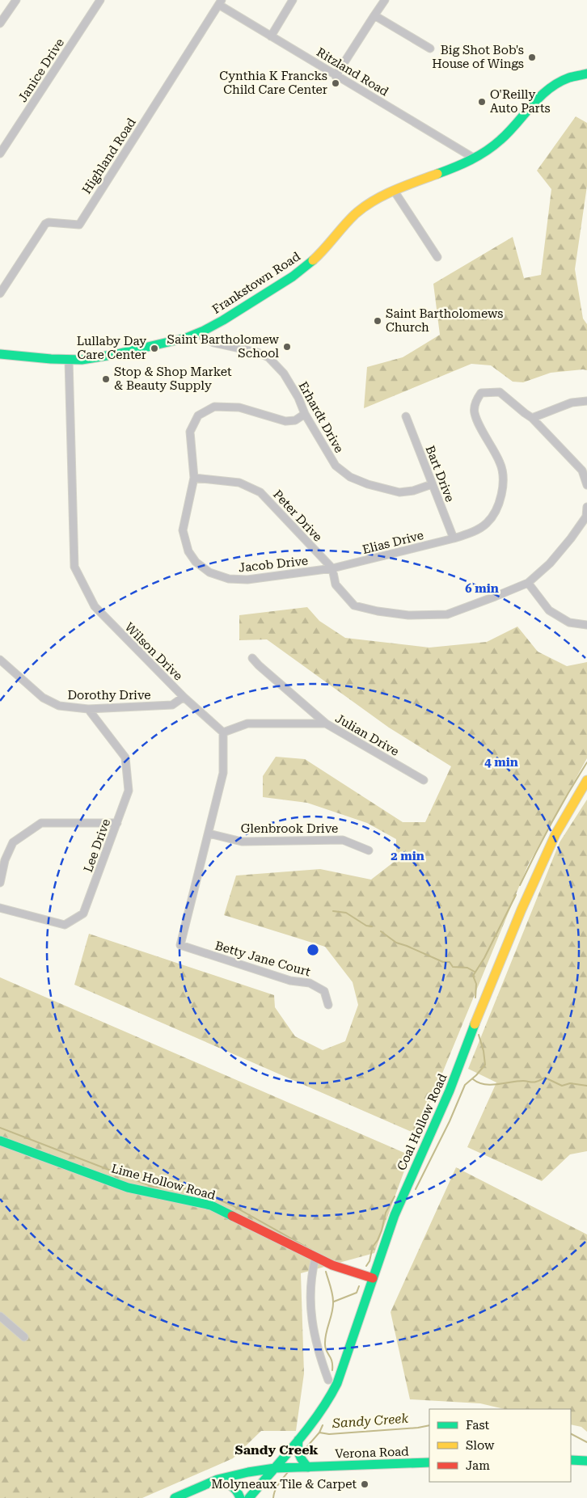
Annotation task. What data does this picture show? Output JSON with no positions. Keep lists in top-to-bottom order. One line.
{"streets":{"main road":["Frankstown Road","Coal Hollow Road","Lime Hollow Road","Verona Road"],"street":["Janice Drive","Ritzland Road","Highland Road","Erhardt Drive","Bart Drive","Peter Drive","Elias Drive","Jacob Drive","Wilson Drive","Dorothy Drive","Julian Drive","Glenbrook Drive","Lee Drive","Betty Jane Court"]},"crossings":[["Ritzland Road","Highland Road"],["Ritzland Road","Frankstown Road"],["Frankstown Road","Erhardt Drive"],["Frankstown Road","Wilson Drive"],["Erhardt Drive","Bart Drive"],["Erhardt Drive","Jacob Drive"],["Bart Drive","Elias Drive"],["Peter Drive","Elias Drive"],["Peter Drive","Jacob Drive"],["Elias Drive","Jacob Drive"],["Wilson Drive","Dorothy Drive"],["Wilson Drive","Julian Drive"],["Dorothy Drive","Lee Drive"],["Glenbrook Drive","Betty Jane Court"],["Coal Hollow Road","Lime Hollow Road"],["Coal Hollow Road","Verona Road"]],"districts":["Sandy Creek"],"water":["Sandy Creek"],"places":["Big Shot Bob's House of Wings","Cynthia K Francks Child Care Center","O'Reilly Auto Parts","Saint Bartholomews Church","Saint Bartholomew School","Lullaby Day Care Center","Stop & Shop Market & Beauty Supply","Molyneaux Tile & Carpet"],"legend":["Fast","Slow","Jam"],"rings":["6 min","4 min","2 min"]}
